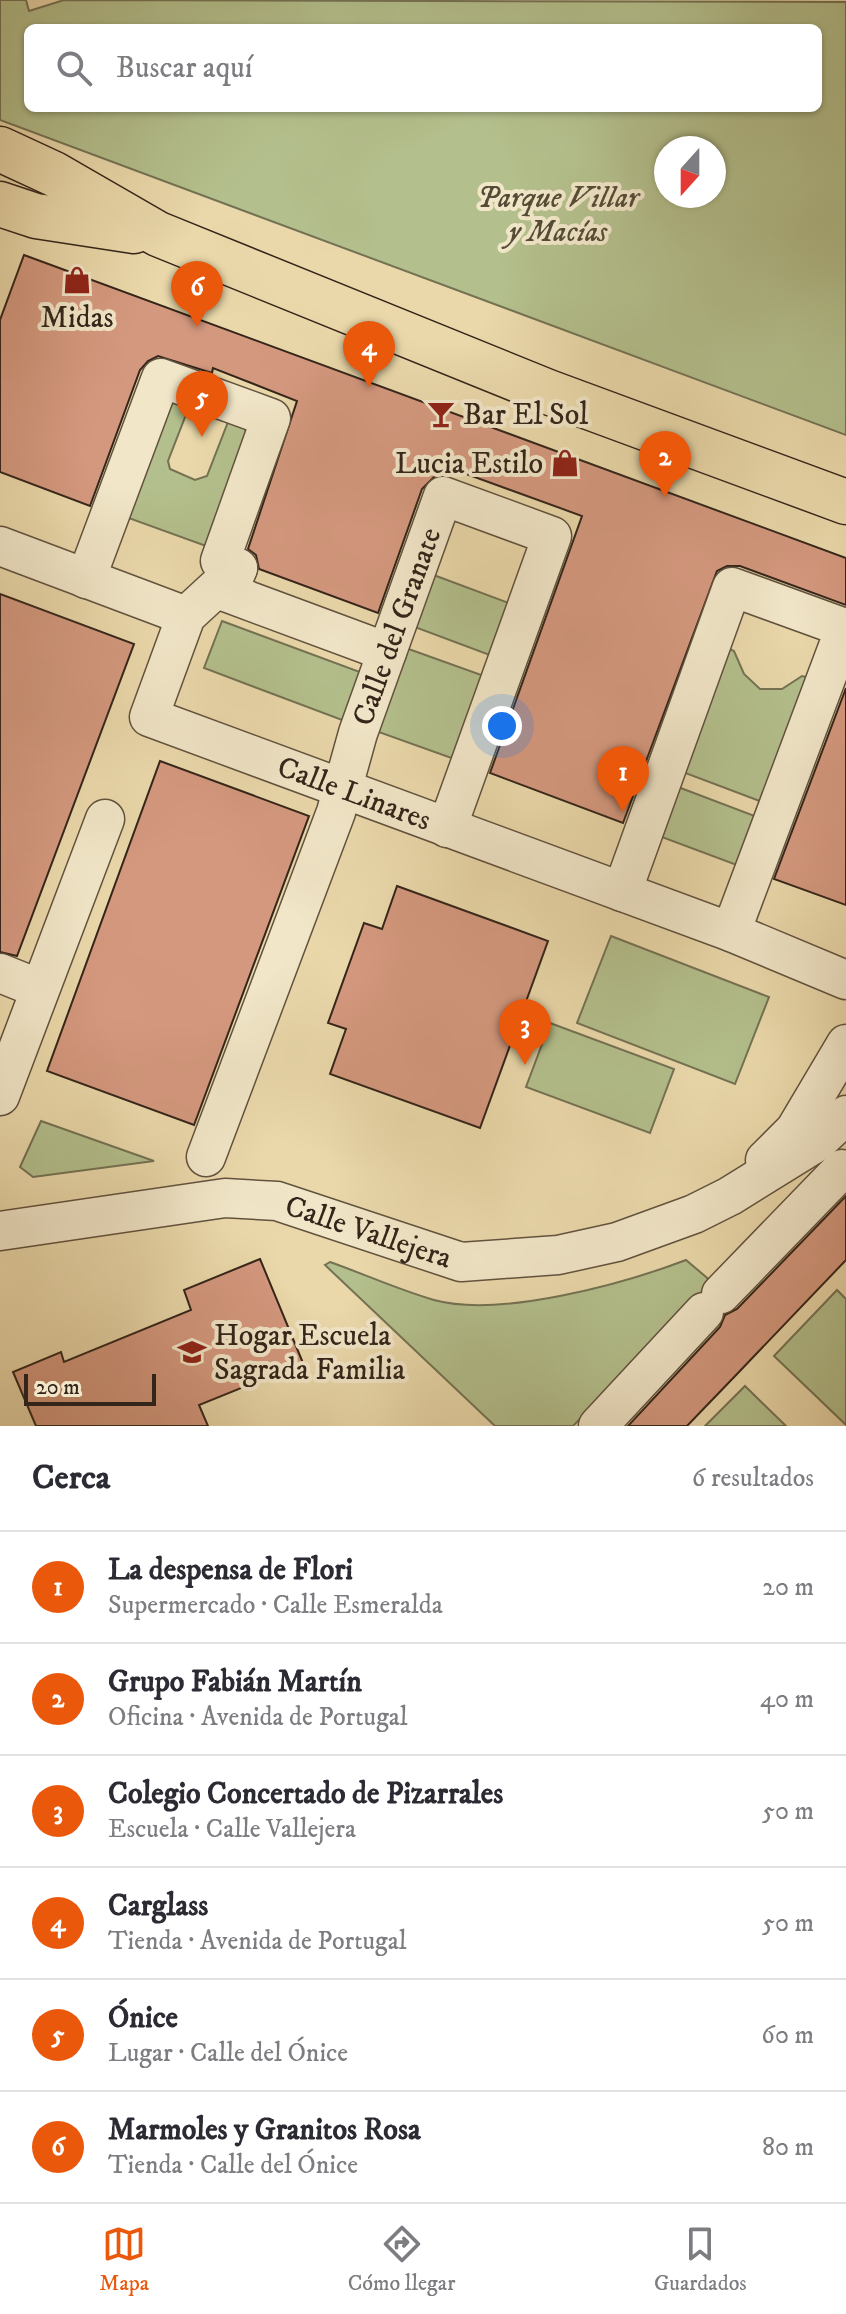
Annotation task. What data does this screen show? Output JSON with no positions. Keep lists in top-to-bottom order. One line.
{"streets":{"street":["Calle del Granate","Calle Linares","Calle Vallejera"]},"crossings":[["Calle del Granate","Calle Linares"]],"parks":["Parque Villar y Macías"],"places":{"shop":["Midas","Lucia Estilo"],"bar":["Bar El Sol"],"school or university":["Hogar Escuela Sagrada Familia"]},"scale_bar":"20 m","north":"bottom","page":{"search":"Buscar aquí","pins":["6","4","5","2","1","3"],"scale":"20 m","heading":["Cerca","6 resultados"],"list":[{"mark":"1","name":"La despensa de Flori","note":"Supermercado · Calle Esmeralda","value":"20 m"},{"mark":"2","name":"Grupo Fabián Martín","note":"Oficina · Avenida de Portugal","value":"40 m"},{"mark":"3","name":"Colegio Concertado de Pizarrales","note":"Escuela · Calle Vallejera","value":"50 m"},{"mark":"4","name":"Carglass","note":"Tienda · Avenida de Portugal","value":"50 m"},{"mark":"5","name":"Ónice","note":"Lugar · Calle del Ónice","value":"60 m"},{"mark":"6","name":"Marmoles y Granitos Rosa","note":"Tienda · Calle del Ónice","value":"80 m"}],"nav":["Mapa","Cómo llegar","Guardados"]}}
